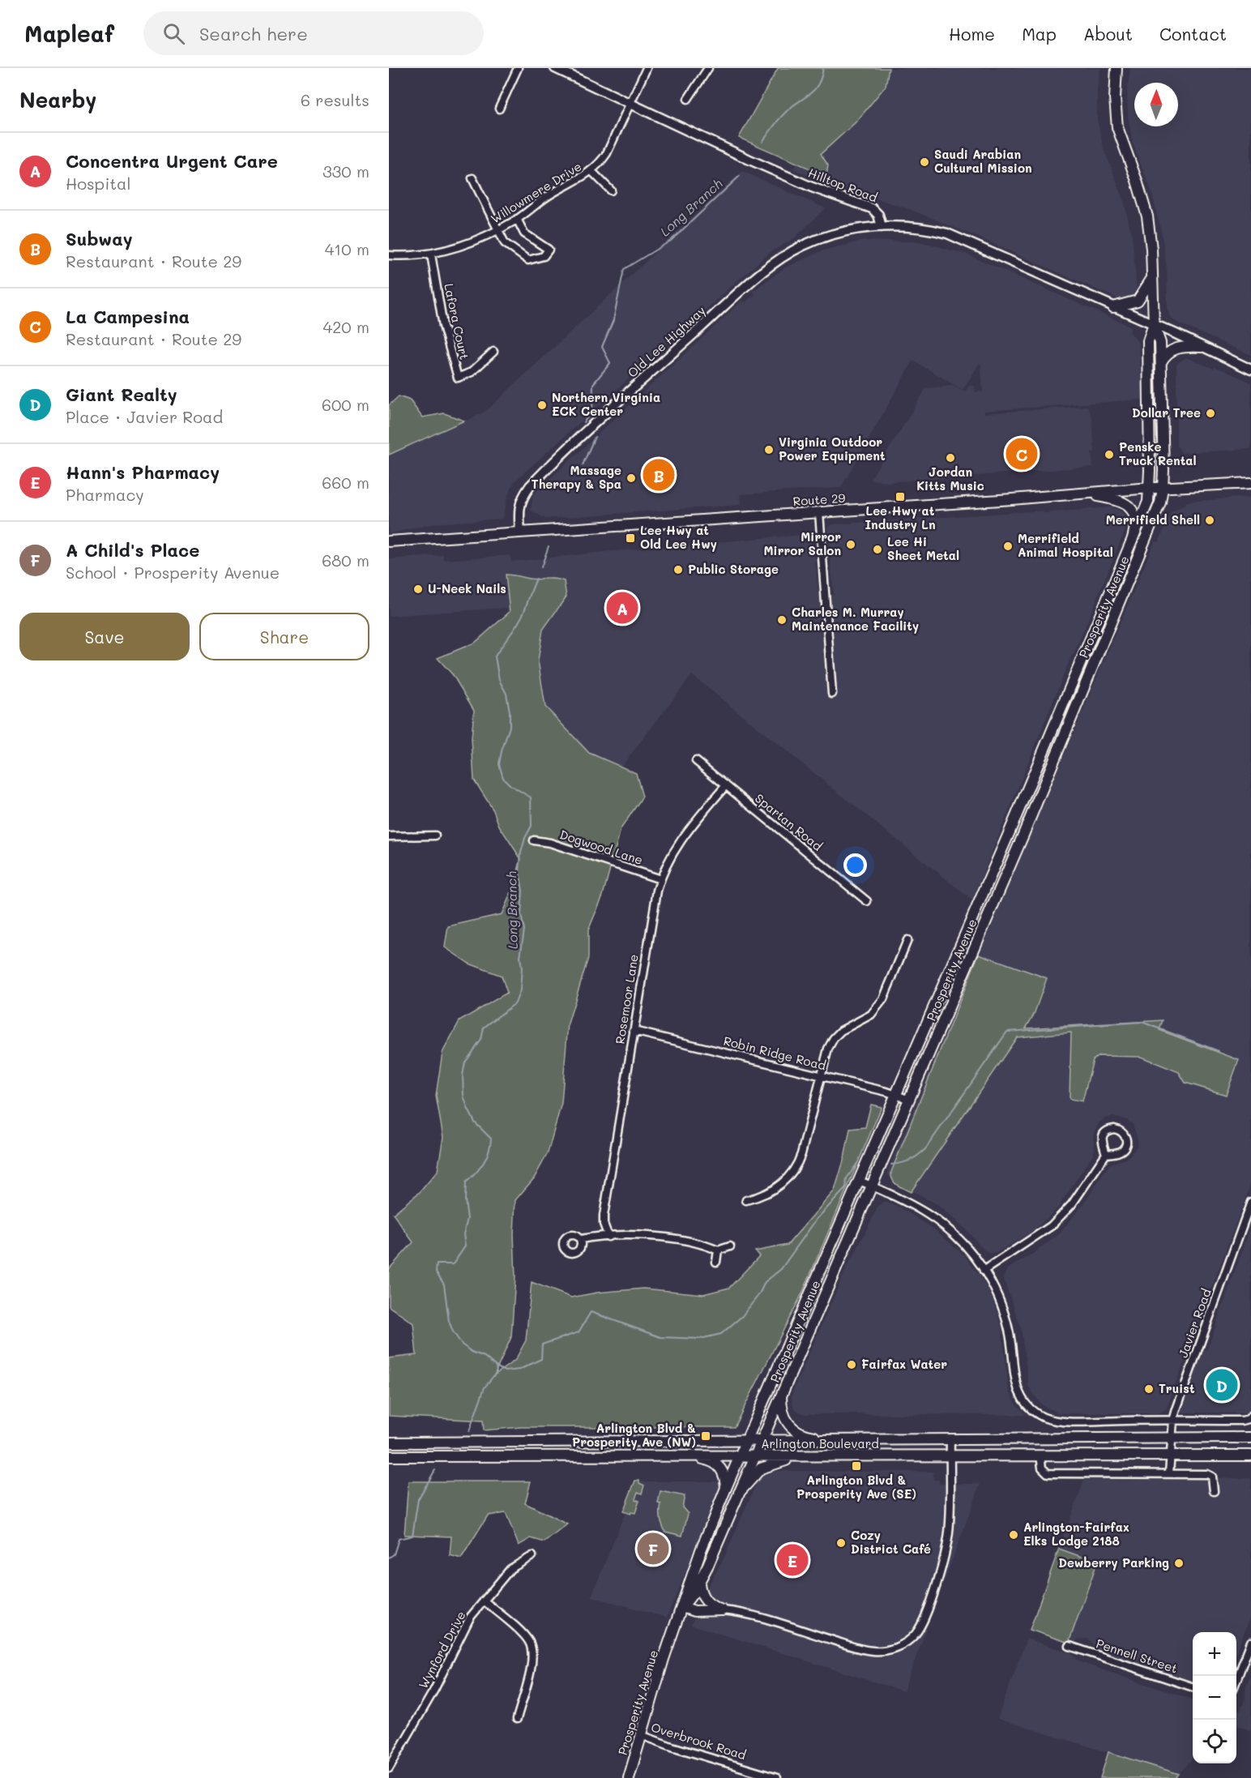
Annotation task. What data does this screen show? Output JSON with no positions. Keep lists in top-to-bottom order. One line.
{"streets":{"main road":["Route 29","Prosperity Avenue","Arlington Boulevard"],"street":["Hilltop Road","Willowmere Drive","Lafora Court","Old Lee Highway","Spartan Road","Dogwood Lane","Rosemoor Lane","Robin Ridge Road","Javier Road","Wynford Drive","Pennell Street","Overbrook Road"]},"crossings":[["Hilltop Road","Willowmere Drive"],["Hilltop Road","Old Lee Highway"],["Willowmere Drive","Lafora Court"],["Old Lee Highway","Route 29"],["Route 29","Prosperity Avenue"],["Prosperity Avenue","Robin Ridge Road"],["Prosperity Avenue","Arlington Boulevard"],["Prosperity Avenue","Overbrook Road"],["Spartan Road","Rosemoor Lane"],["Dogwood Lane","Rosemoor Lane"],["Rosemoor Lane","Robin Ridge Road"],["Javier Road","Arlington Boulevard"]],"water":["Long Branch"],"places":{"other":["Saudi Arabian Cultural Mission","Northern Virginia ECK Center","Dollar Tree","Virginia Outdoor Power Equipment","Penske Truck Rental","Jordan Kitts Music","Massage Therapy & Spa","Merrifield Shell","Mirror Mirror Salon","Merrifield Animal Hospital","Lee Hi Sheet Metal","Public Storage","U-Neek Nails","Charles M. Murray Maintenance Facility","Fairfax Water","Truist","Arlington-Fairfax Elks Lodge 2188","Cozy District Café","Dewberry Parking"],"transit":["Lee Hwy at Industry Ln","Lee Hwy at Old Lee Hwy","Arlington Blvd & Prosperity Ave (NW)","Arlington Blvd & Prosperity Ave (SE)"]},"north":"top","page":{"header":"Mapleaf","search":"Search here","nav":["Home","Map","About","Contact"],"heading":["Nearby","6 results"],"list":[{"mark":"A","name":"Concentra Urgent Care","note":"Hospital","value":"330 m"},{"mark":"B","name":"Subway","note":"Restaurant · Route 29","value":"410 m"},{"mark":"C","name":"La Campesina","note":"Restaurant · Route 29","value":"420 m"},{"mark":"D","name":"Giant Realty","note":"Place · Javier Road","value":"600 m"},{"mark":"E","name":"Hann's Pharmacy","note":"Pharmacy","value":"660 m"},{"mark":"F","name":"A Child's Place","note":"School · Prosperity Avenue","value":"680 m"}],"pins":["C","B","A","D","F","E"],"buttons":["Save","Share"],"map_buttons":["+","−"]}}
